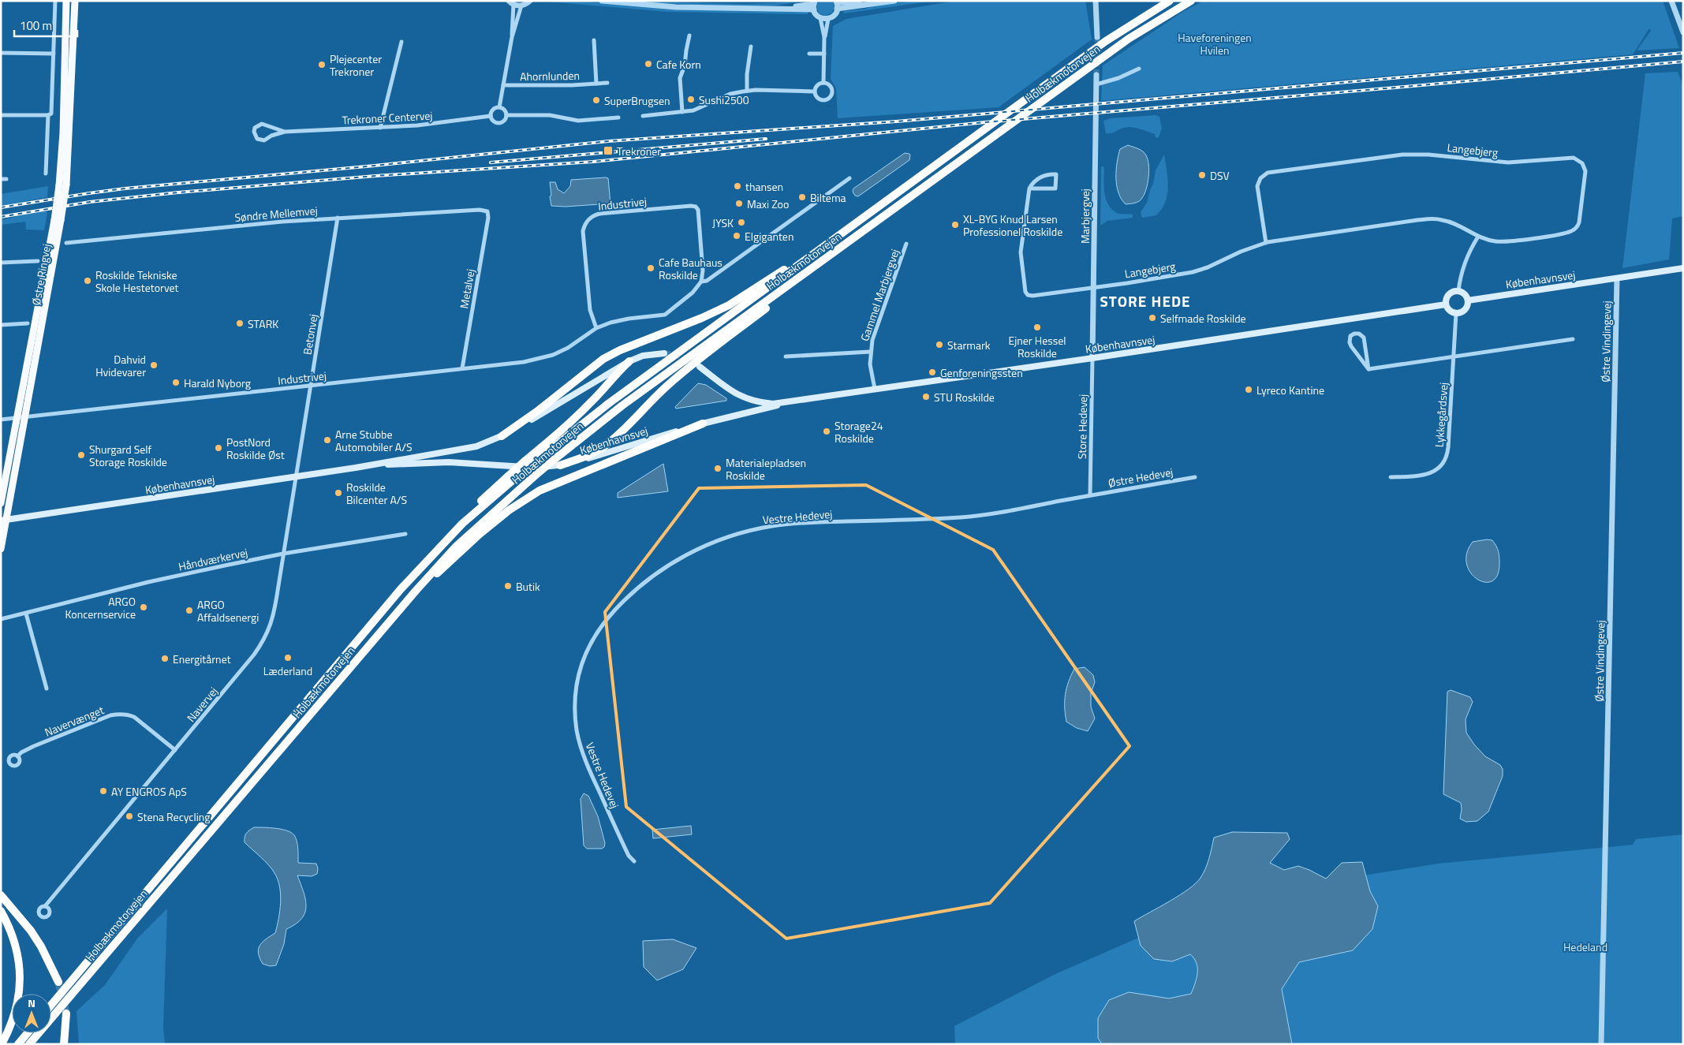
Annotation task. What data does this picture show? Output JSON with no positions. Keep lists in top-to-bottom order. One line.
{"streets":{"highway":["Holbækmotorvejen"],"main road":["Østre Ringvej","Københavnsvej"],"street":["Ahornlunden","Trekroner Centervej","Langebjerg","Industrivej","Søndre Mellemvej","Marbjergvej","Metalvej","Gammel Marbjergvej","Betonvej","Østre Vindingevej","Lykkegårdsvej","Store Hedevej","Østre Hedevej","Vestre Hedevej","Håndværkervej","Navervej","Navervænget"]},"crossings":[["Holbækmotorvejen","Københavnsvej"],["Langebjerg","Marbjergvej"],["Industrivej","Østre Ringvej"],["Industrivej","Metalvej"],["Industrivej","Betonvej"],["Søndre Mellemvej","Metalvej"],["Søndre Mellemvej","Betonvej"],["Marbjergvej","Københavnsvej"],["Marbjergvej","Store Hedevej"],["Østre Ringvej","Københavnsvej"],["Københavnsvej","Gammel Marbjergvej"],["Københavnsvej","Betonvej"],["Københavnsvej","Østre Vindingevej"],["Københavnsvej","Lykkegårdsvej"],["Københavnsvej","Store Hedevej"],["Københavnsvej","Navervej"],["Betonvej","Navervej"],["Store Hedevej","Østre Hedevej"],["Store Hedevej","Vestre Hedevej"],["Østre Hedevej","Vestre Hedevej"],["Håndværkervej","Navervej"],["Navervej","Navervænget"]],"districts":["STORE HEDE"],"parks":["Haveforeningen Hvilen","Hedeland"],"places":{"other":["Cafe Korn","Plejecenter Trekroner","Sushi2500","SuperBrugsen","DSV","thansen","Biltema","Maxi Zoo","JYSK","XL-BYG Knud Larsen Professionel Roskilde","Elgiganten","Cafe Bauhaus Roskilde","Roskilde Tekniske Skole Hestetorvet","Selfmade Roskilde","STARK","Ejner Hessel Roskilde","Starmark","Dahvid Hvidevarer","Genforeningssten","Harald Nyborg","Lyreco Kantine","STU Roskilde","Storage24 Roskilde","Arne Stubbe Automobiler A/S","PostNord Roskilde Øst","Shurgard Self Storage Roskilde","Materialepladsen Roskilde","Roskilde Bilcenter A/S","Butik","ARGO Koncernservice","ARGO Affaldsenergi","Læderland","Energitårnet","AY ENGROS ApS","Stena Recycling"],"transit":["Trekroner"]},"scale_bar":"100 m","north":"top"}
